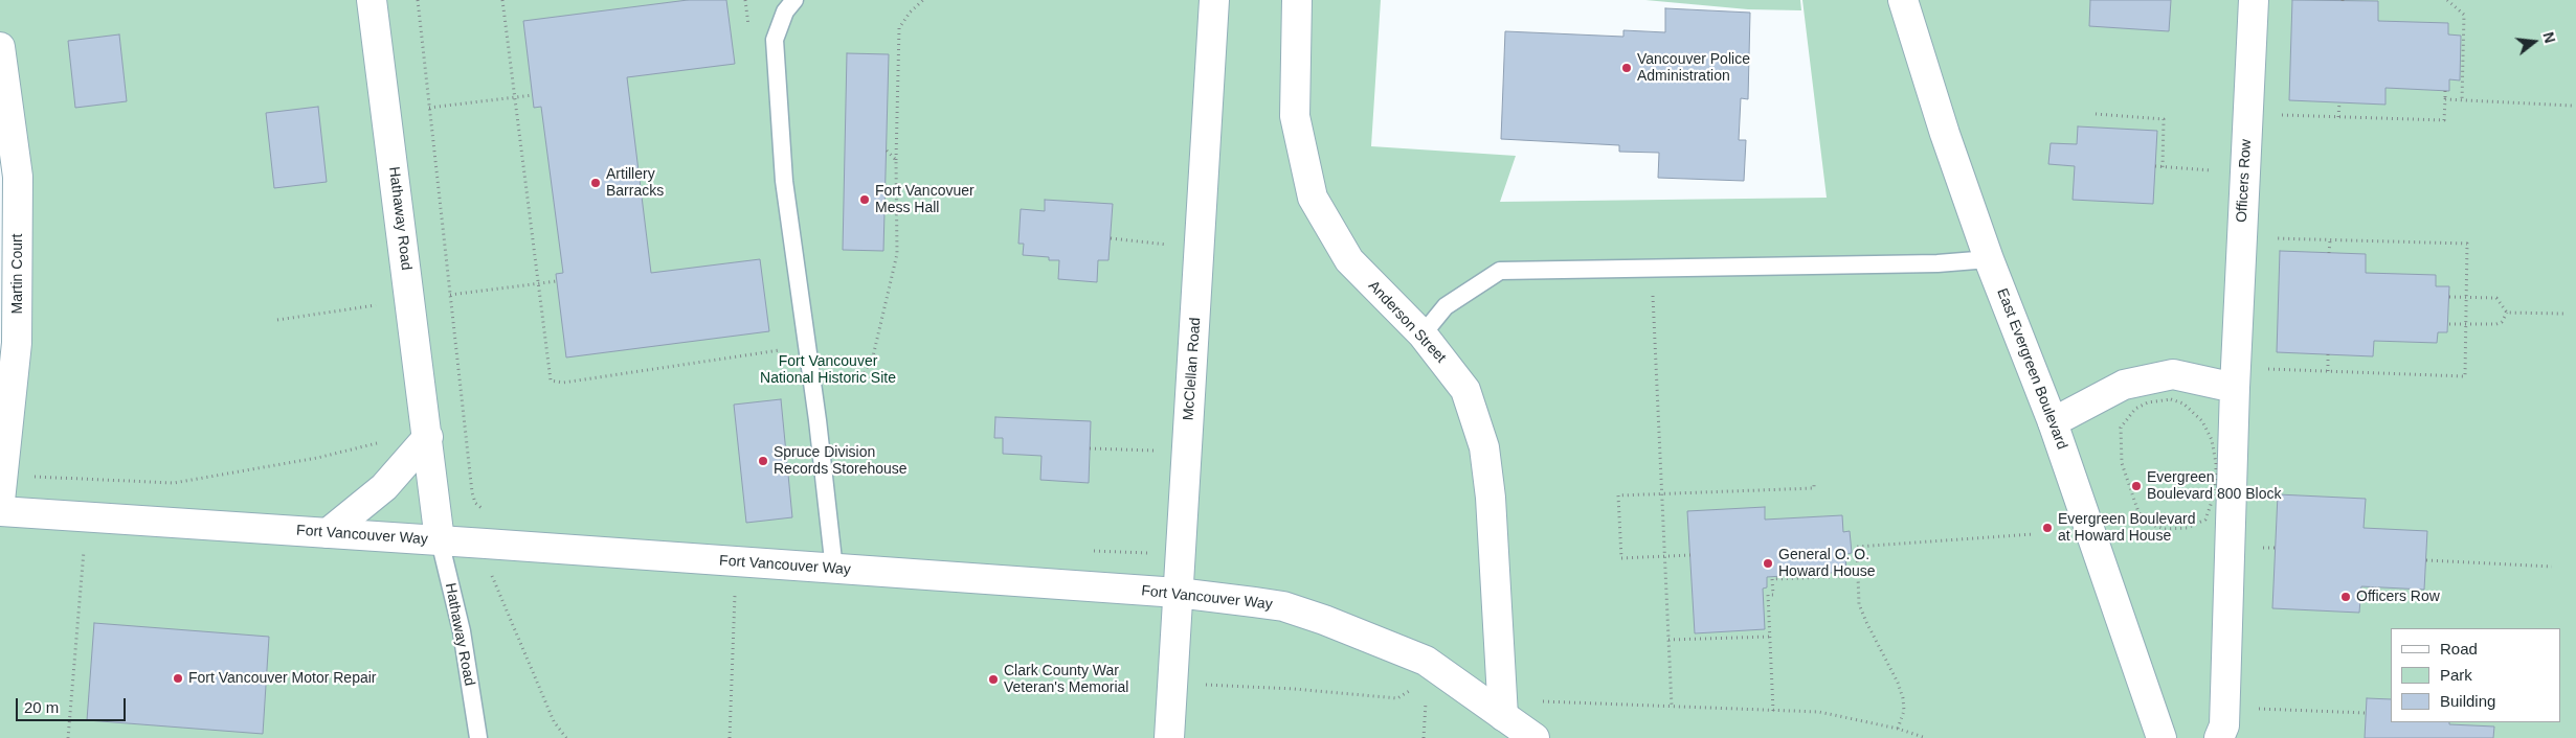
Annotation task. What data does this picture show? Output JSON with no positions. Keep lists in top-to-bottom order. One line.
{"streets":{"street":["Officers Row","Hathaway Road","Martin Court","Anderson Street","McClellan Road","East Evergreen Boulevard","Fort Vancouver Way"]},"crossings":[["Hathaway Road","Fort Vancouver Way"],["Anderson Street","Fort Vancouver Way"],["McClellan Road","Fort Vancouver Way"]],"parks":["Fort Vancouver National Historic Site"],"places":["Vancouver Police Administration","Artillery Barracks","Fort Vancovuer Mess Hall","Spruce Division Records Storehouse","Evergreen Boulevard 800 Block","Evergreen Boulevard at Howard House","General O. O. Howard House","Officers Row","Fort Vancouver Motor Repair","Clark County War Veteran's Memorial"],"legend":["Road","Park","Building"],"scale_bar":"20 m","north":"right"}
